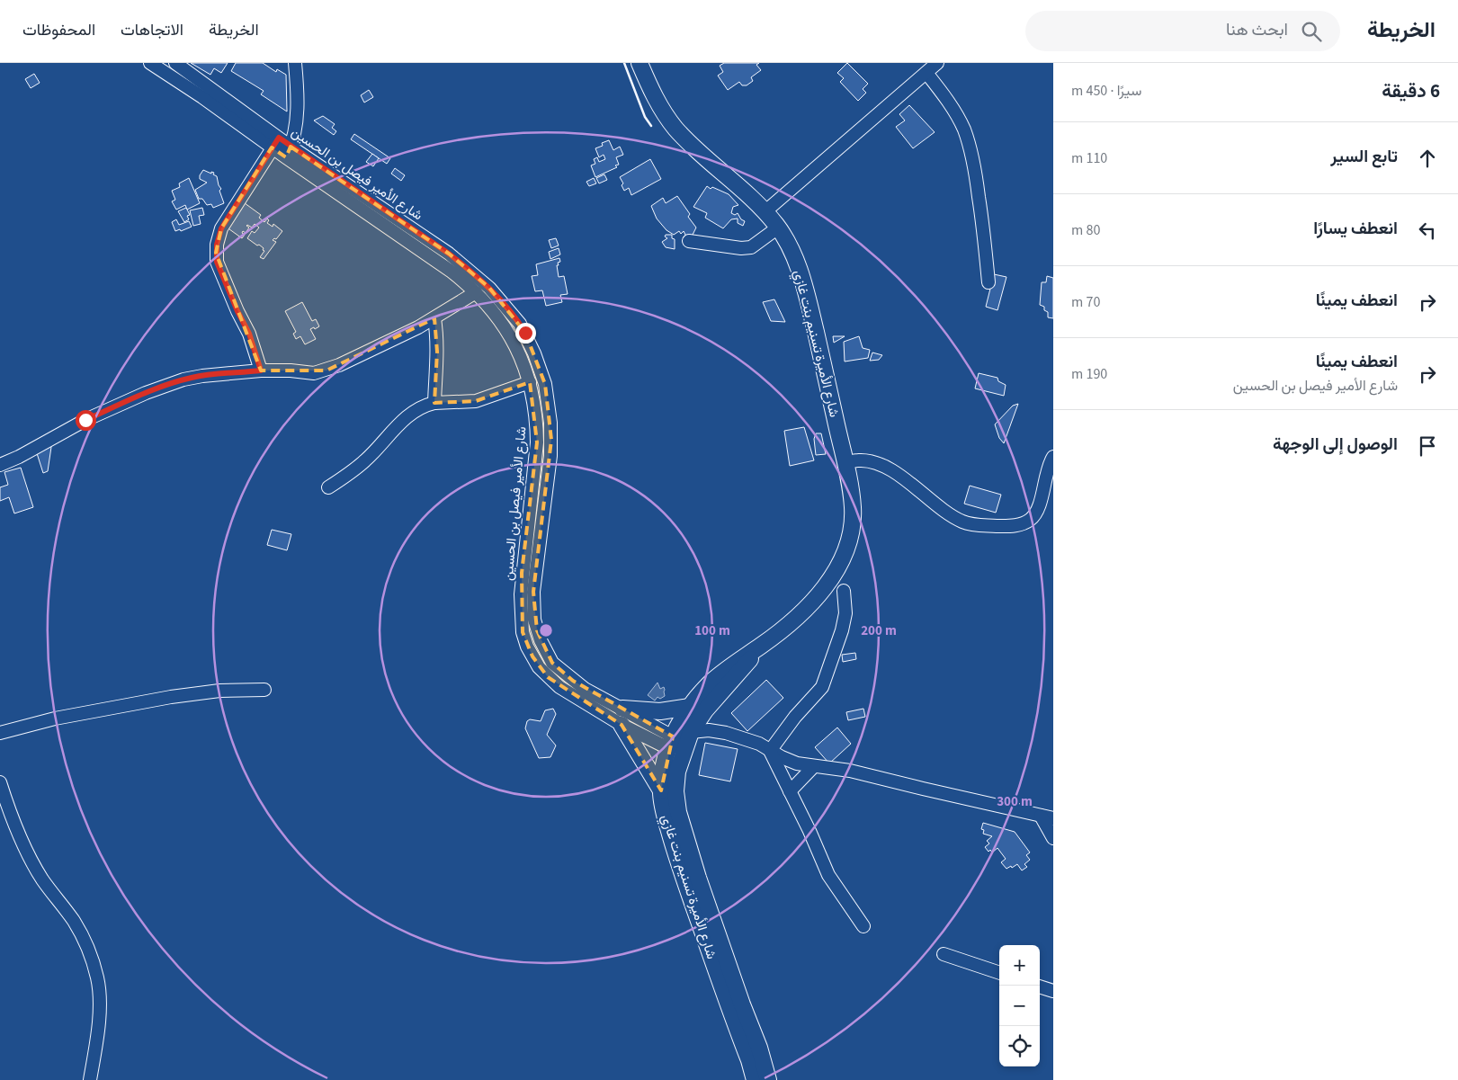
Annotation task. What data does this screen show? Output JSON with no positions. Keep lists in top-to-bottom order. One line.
{"streets":{"main road":["شارع الأميرة تسنيم بنت غازي"],"street":["شارع الأمير فيصل بن الحسين"]},"crossings":[["شارع الأمير فيصل بن الحسين","شارع الأميرة تسنيم بنت غازي"]],"page":{"header":"الخريطة","search":"ابحث هنا","nav":["الخريطة","الاتجاهات","المحفوظات"],"heading":["6 دقيقة","سيرًا · 450 m"],"list":[["تابع السير","110 m"],["انعطف يسارًا","80 m"],["انعطف يمينًا","70 m"],["انعطف يمينًا","شارع الأمير فيصل بن الحسين","190 m"],"الوصول إلى الوجهة"],"map_buttons":["+","−"]},"rings":["100 m","200 m","300 m"]}
